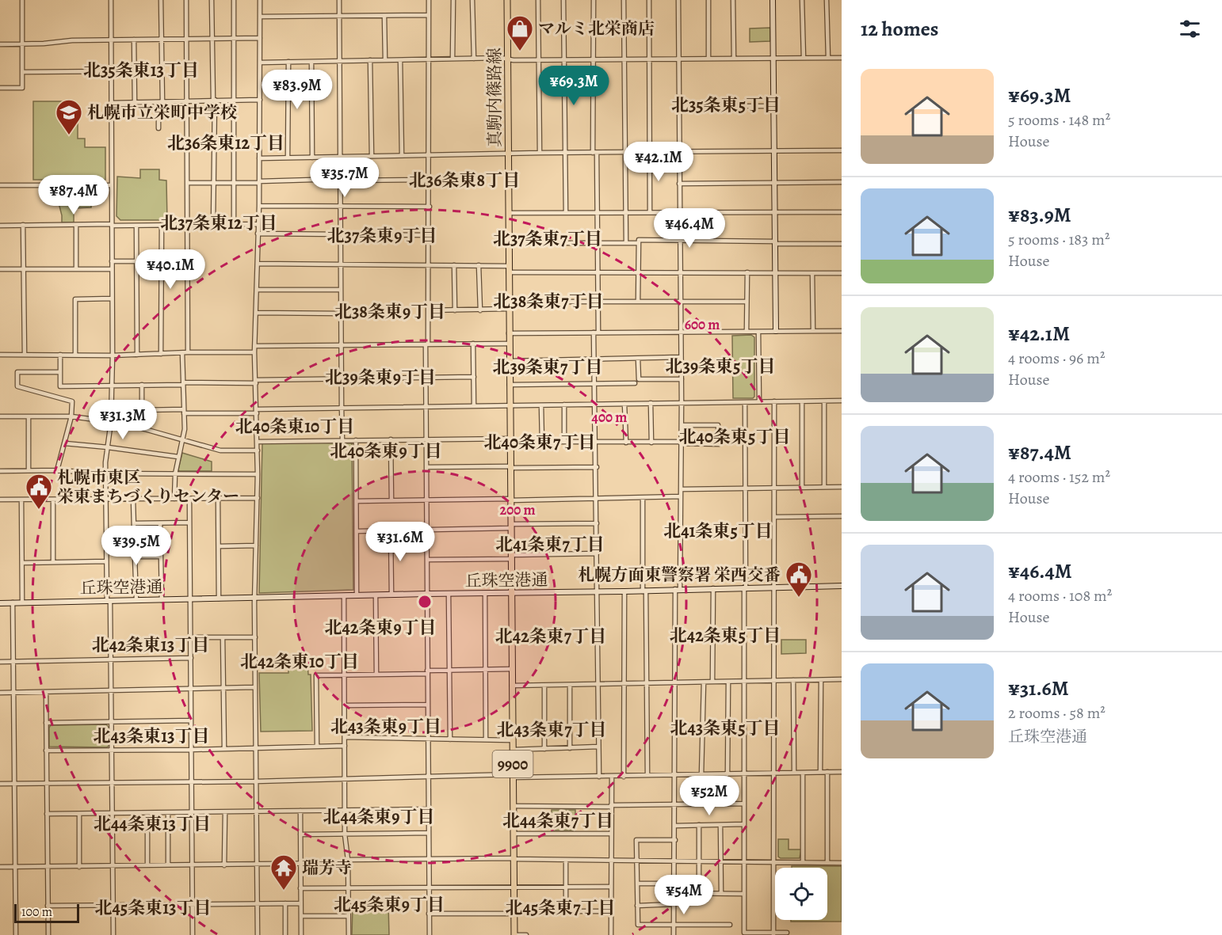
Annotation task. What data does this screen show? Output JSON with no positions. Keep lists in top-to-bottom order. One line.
{"streets":{"main road":["真駒内篠路線","丘珠空港通","9900"]},"crossings":[["真駒内篠路線","丘珠空港通"]],"districts":["北35条東13丁目","北35条東5丁目","北36条東12丁目","北36条東8丁目","北37条東12丁目","北37条東9丁目","北37条東7丁目","北38条東7丁目","北38条東9丁目","北39条東5丁目","北39条東7丁目","北39条東9丁目","北40条東10丁目","北40条東5丁目","北40条東7丁目","北40条東9丁目","北41条東5丁目","北41条東7丁目","北42条東9丁目","北42条東5丁目","北42条東7丁目","北42条東13丁目","北42条東10丁目","北43条東9丁目","北43条東5丁目","北43条東7丁目","北43条東13丁目","北44条東9丁目","北44条東7丁目","北44条東13丁目","北45条東9丁目","北45条東13丁目","北45条東7丁目"],"places":{"shop":["マルミ北栄商店"],"school or university":["札幌市立栄町中学校"],"public building":["札幌市東区 栄東まちづくりセンター","札幌方面東警察署 栄西交番"],"temple":["瑞芳寺"]},"scale_bar":"100 m","page":{"heading":"12 homes","list":[{"name":"¥69.3M","note":"5 rooms · 148 m² · House"},{"name":"¥83.9M","note":"5 rooms · 183 m² · House"},{"name":"¥42.1M","note":"4 rooms · 96 m² · House"},{"name":"¥87.4M","note":"4 rooms · 152 m² · House"},{"name":"¥46.4M","note":"4 rooms · 108 m² · House"},{"name":"¥31.6M","note":"2 rooms · 58 m² · 丘珠空港通"}],"price":["¥69.3M","¥83.9M","¥42.1M","¥35.7M","¥87.4M","¥46.4M","¥40.1M","¥31.3M","¥31.6M","¥39.5M","¥52M","¥54M"],"scale":"100 m"},"rings":["600 m","400 m","200 m"]}
